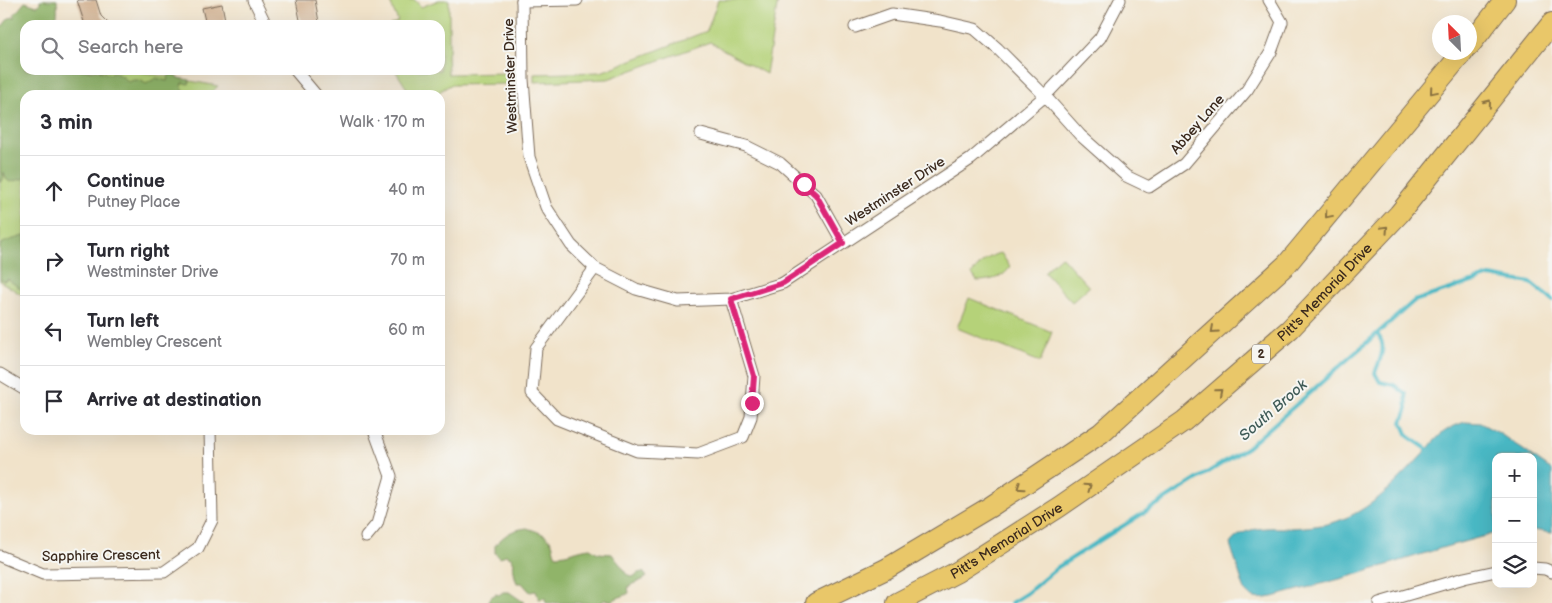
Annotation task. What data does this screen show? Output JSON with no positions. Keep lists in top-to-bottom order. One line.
{"streets":{"highway":["Pitt's Memorial Drive","2"],"street":["Westminster Drive","Abbey Lane","Sapphire Crescent"]},"crossings":[["Westminster Drive","Abbey Lane"]],"water":["South Brook"],"north":"top left","page":{"search":"Search here","heading":["3 min","Walk · 170 m"],"list":[["Continue","Putney Place","40 m"],["Turn right","Westminster Drive","70 m"],["Turn left","Wembley Crescent","60 m"],"Arrive at destination"],"map_buttons":["+","−"]}}
